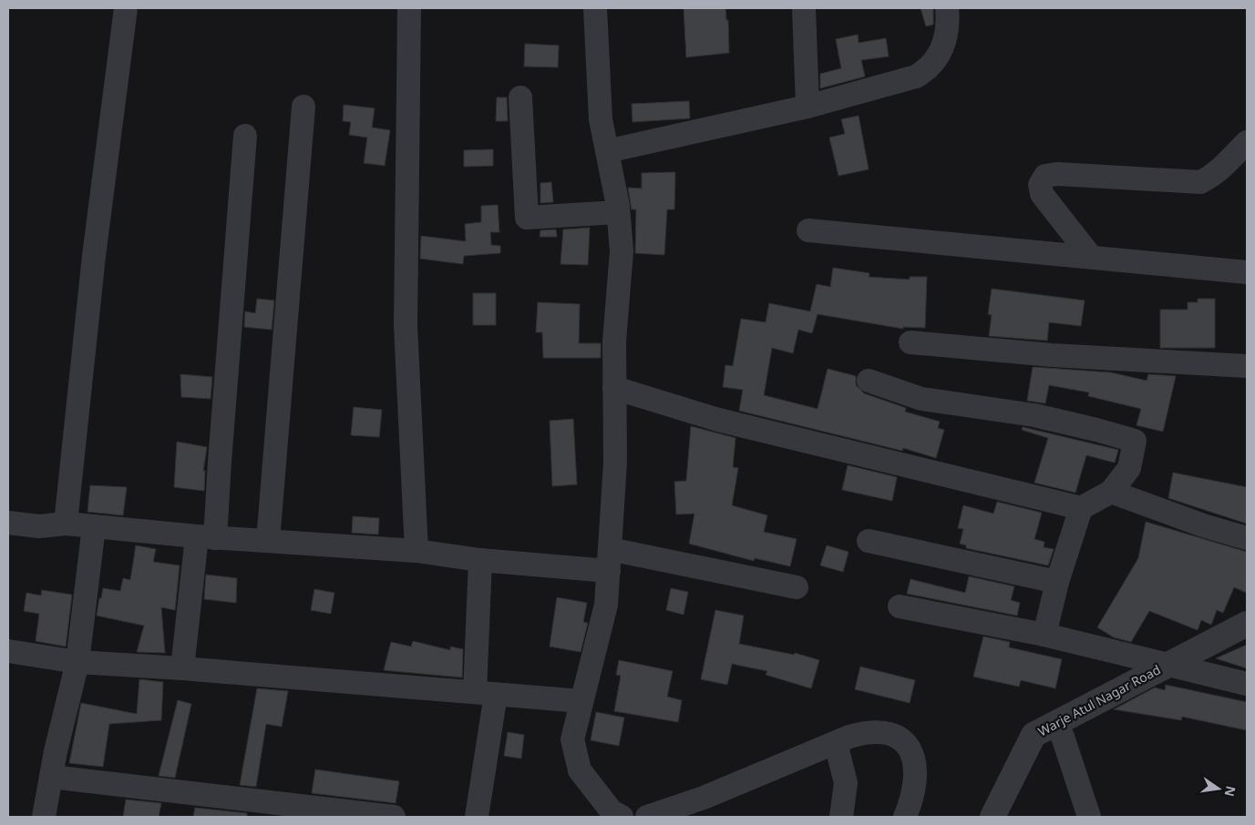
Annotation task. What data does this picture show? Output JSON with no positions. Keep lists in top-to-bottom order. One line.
{"streets":{"street":["Warje Atul Nagar Road"]},"north":"right"}
